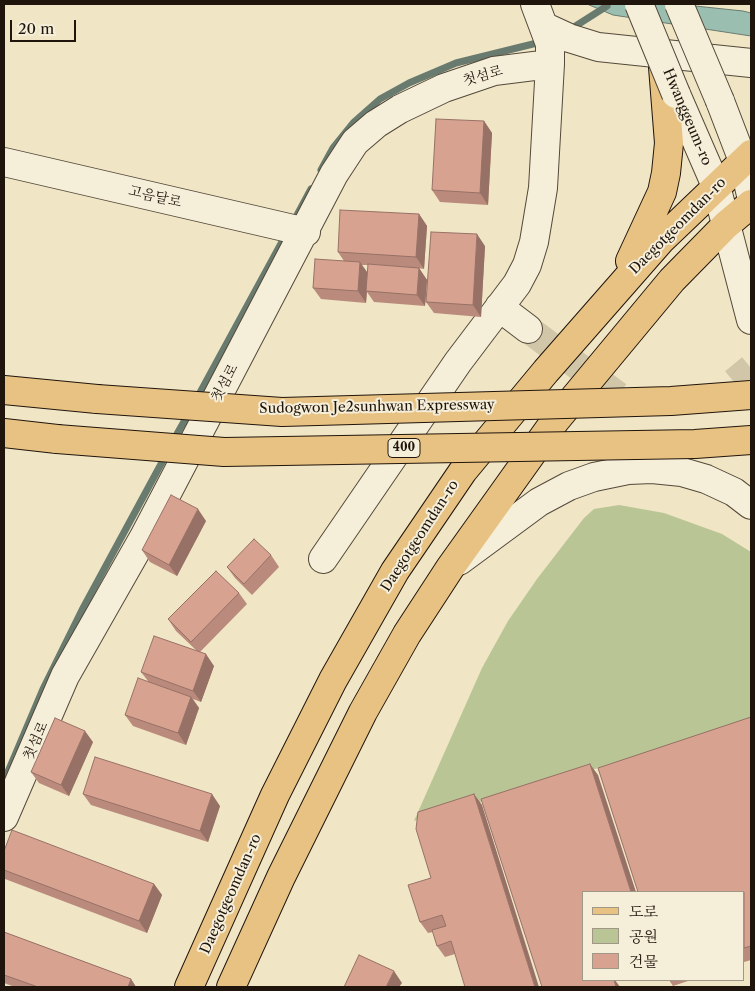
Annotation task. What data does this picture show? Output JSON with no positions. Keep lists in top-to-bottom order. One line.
{"streets":{"main road":["Daegotgeomdan-ro","Sudogwon Je2sunhwan Expressway","400"],"street":["첫섬로","Hwanggeum-ro","고음달로"]},"crossings":[["첫섬로","고음달로"],["Hwanggeum-ro","Daegotgeomdan-ro"]],"legend":["도로","공원","건물"],"scale_bar":"20 m"}
